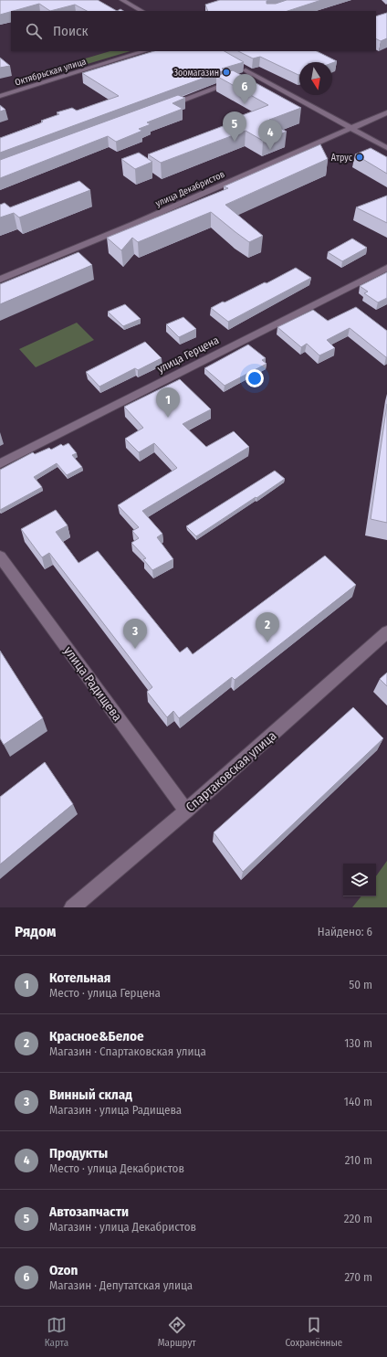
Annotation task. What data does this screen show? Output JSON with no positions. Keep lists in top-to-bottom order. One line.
{"streets":{"street":["Октябрьская улица","улица Декабристов","улица Герцена","улица Радищева","Спартаковская улица"]},"crossings":[["улица Радищева","Спартаковская улица"]],"places":["Зоомагазин","Атрус"],"north":"bottom","page":{"search":"Поиск","pins":["6","5","4","1","2","3"],"heading":["Рядом","Найдено: 6"],"list":[{"mark":"1","name":"Котельная","note":"Место · улица Герцена","value":"50 m"},{"mark":"2","name":"Красное&Белое","note":"Магазин · Спартаковская улица","value":"130 m"},{"mark":"3","name":"Винный склад","note":"Магазин · улица Радищева","value":"140 m"},{"mark":"4","name":"Продукты","note":"Место · улица Декабристов","value":"210 m"},{"mark":"5","name":"Автозапчасти","note":"Магазин · улица Декабристов","value":"220 m"},{"mark":"6","name":"Ozon","note":"Магазин · Депутатская улица","value":"270 m"}],"nav":["Карта","Маршрут","Сохранённые"]}}
